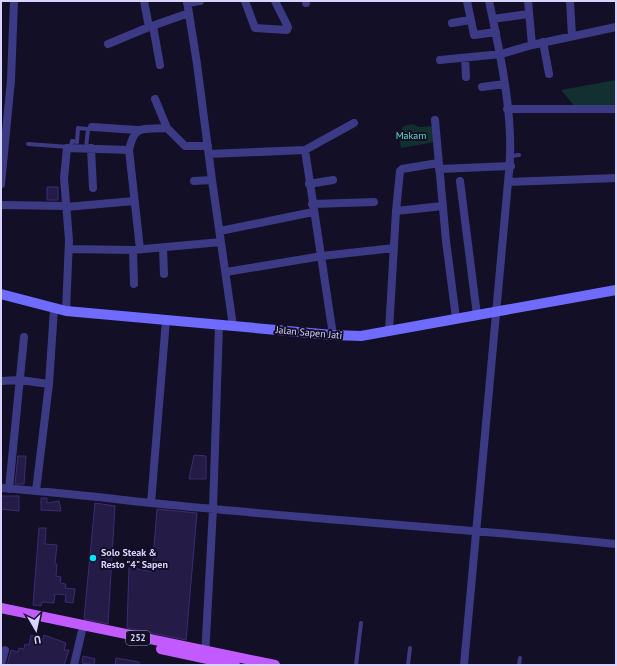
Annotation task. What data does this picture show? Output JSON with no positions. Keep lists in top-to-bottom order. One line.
{"streets":{"main road":["252"],"street":["Jalan Sapen Jati"]},"parks":["Makam"],"places":["Solo Steak & Resto \"4\" Sapen"],"north":"bottom"}
